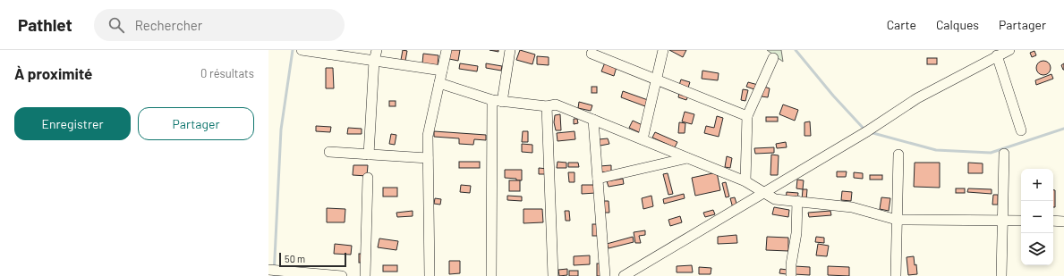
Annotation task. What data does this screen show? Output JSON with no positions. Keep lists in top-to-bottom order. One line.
{"scale_bar":"50 m","page":{"header":"Pathlet","search":"Rechercher","nav":["Carte","Calques","Partager"],"heading":["À proximité","0 résultats"],"buttons":["Enregistrer","Partager"],"map_buttons":["+","−"],"scale":"50 m"}}
